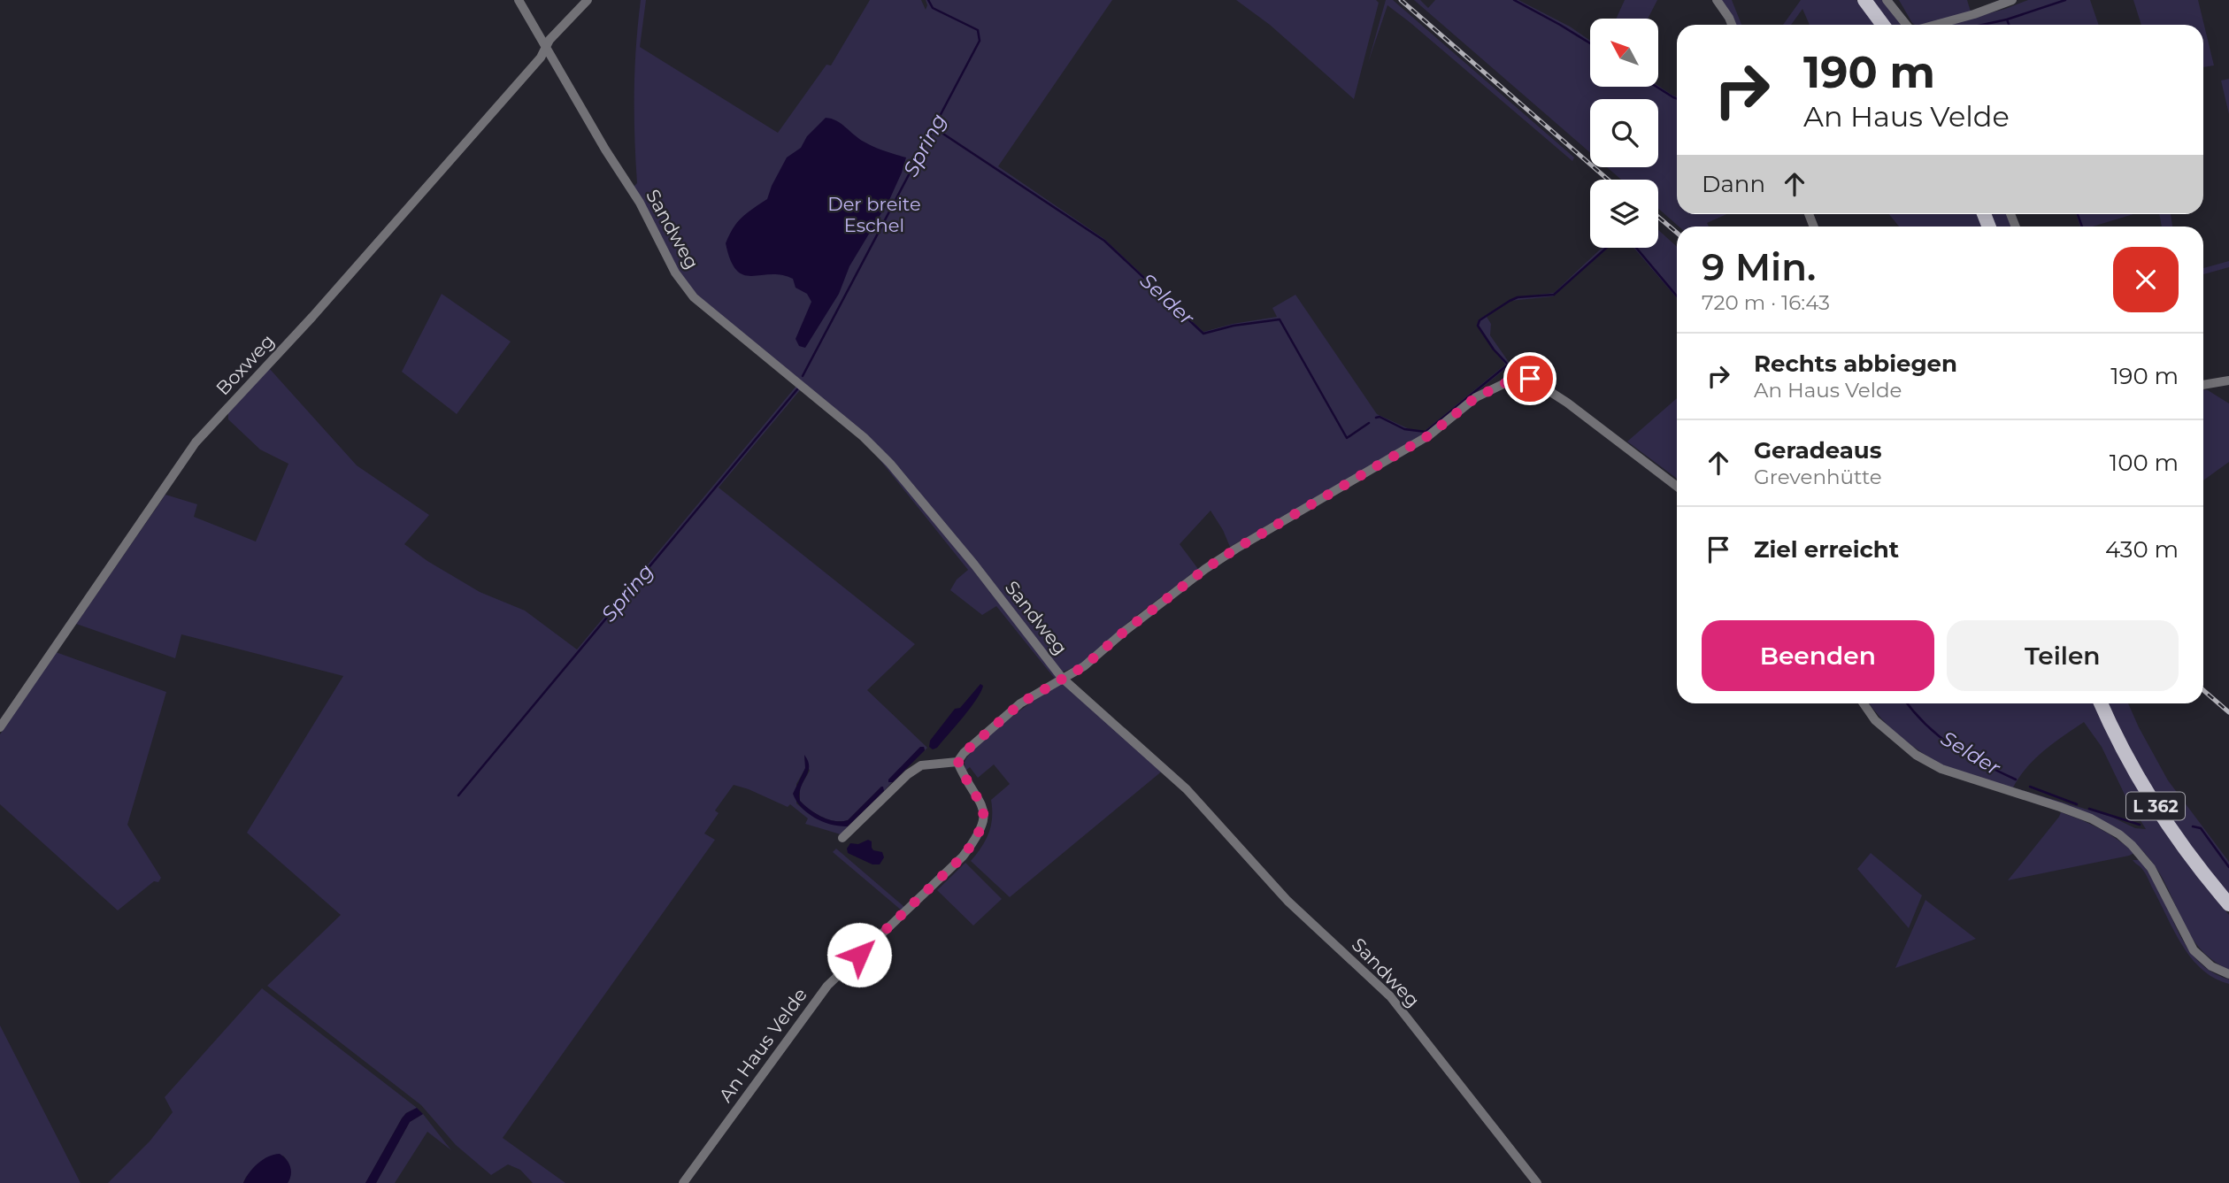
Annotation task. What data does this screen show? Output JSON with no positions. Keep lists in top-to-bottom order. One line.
{"streets":{"main road":["L 362"],"street":["Sandweg","Boxweg","An Haus Velde"]},"crossings":[["Sandweg","Boxweg"]],"water":["Spring","Selder"],"parks":["Der breite Eschel"],"north":"top left","page":{"turn":["190 m","An Haus Velde"],"then":"Dann","heading":["9 Min.","720 m · 16:43"],"list":[{"name":"Rechts abbiegen","note":"An Haus Velde","value":"190 m"},{"name":"Geradeaus","note":"Grevenhütte","value":"100 m"},{"name":"Ziel erreicht","value":"430 m"}],"buttons":["Beenden","Teilen"]}}
